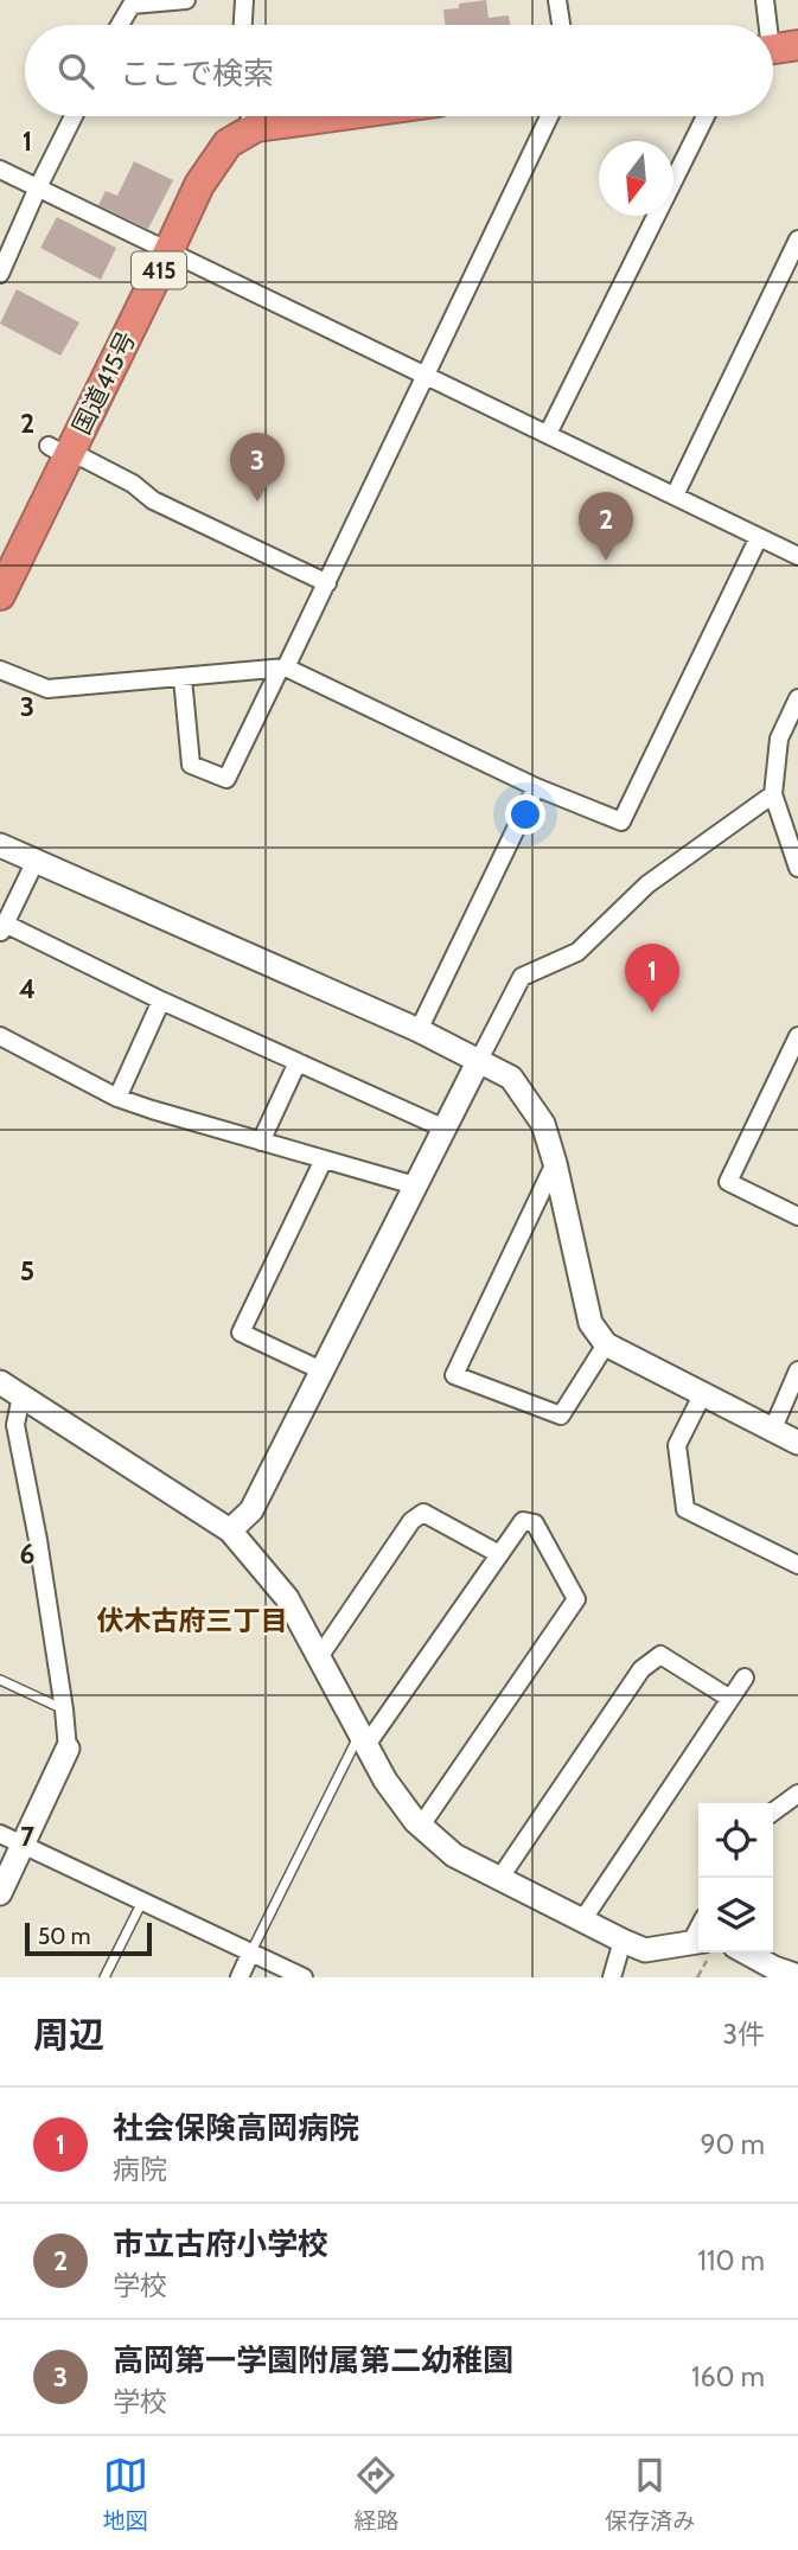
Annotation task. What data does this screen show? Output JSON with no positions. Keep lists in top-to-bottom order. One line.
{"streets":{"highway":["415","国道415号"]},"districts":["伏木古府三丁目"],"scale_bar":"50 m","north":"bottom","page":{"search":"ここで検索","pins":["3","2","1"],"scale":"50 m","heading":["周辺","3件"],"list":[{"mark":"1","name":"社会保険高岡病院","note":"病院","value":"90 m"},{"mark":"2","name":"市立古府小学校","note":"学校","value":"110 m"},{"mark":"3","name":"高岡第一学園附属第二幼稚園","note":"学校","value":"160 m"}],"nav":["地図","経路","保存済み"]},"grid":{"rows":["1","2","3","4","5","6","7"]}}
